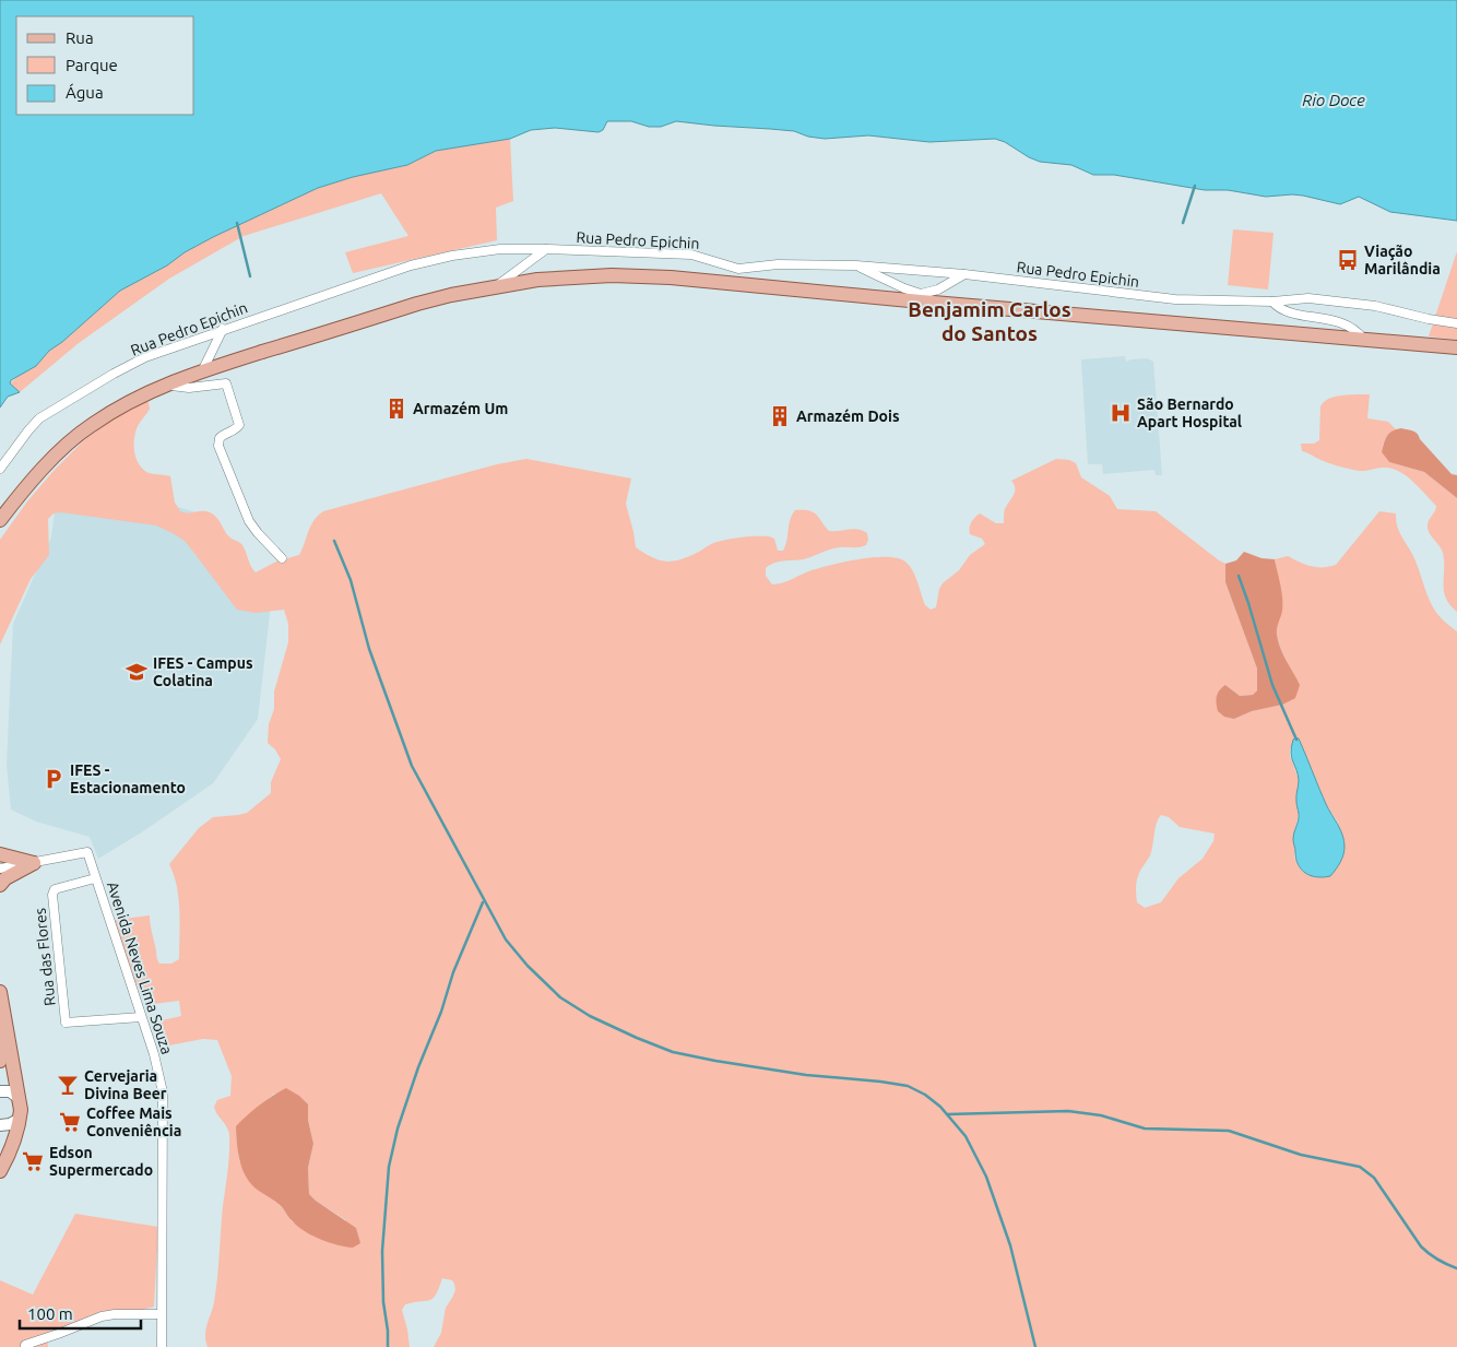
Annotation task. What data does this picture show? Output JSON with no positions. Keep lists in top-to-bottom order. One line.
{"streets":{"street":["Rua Pedro Epichin","Rua das Flores","Avenida Neves Lima Souza"]},"crossings":[["Rua das Flores","Avenida Neves Lima Souza"]],"districts":["Benjamim Carlos do Santos"],"water":["Rio Doce"],"places":{"bus stop":["Viação Marilândia"],"building":["Armazém Um","Armazém Dois"],"hospital":["São Bernardo Apart Hospital"],"school or university":["IFES - Campus Colatina"],"parking":["IFES - Estacionamento"],"bar":["Cervejaria Divina Beer"],"supermarket":["Coffee Mais Conveniência","Edson Supermercado"]},"legend":["Rua","Parque","Água"],"scale_bar":"100 m"}
